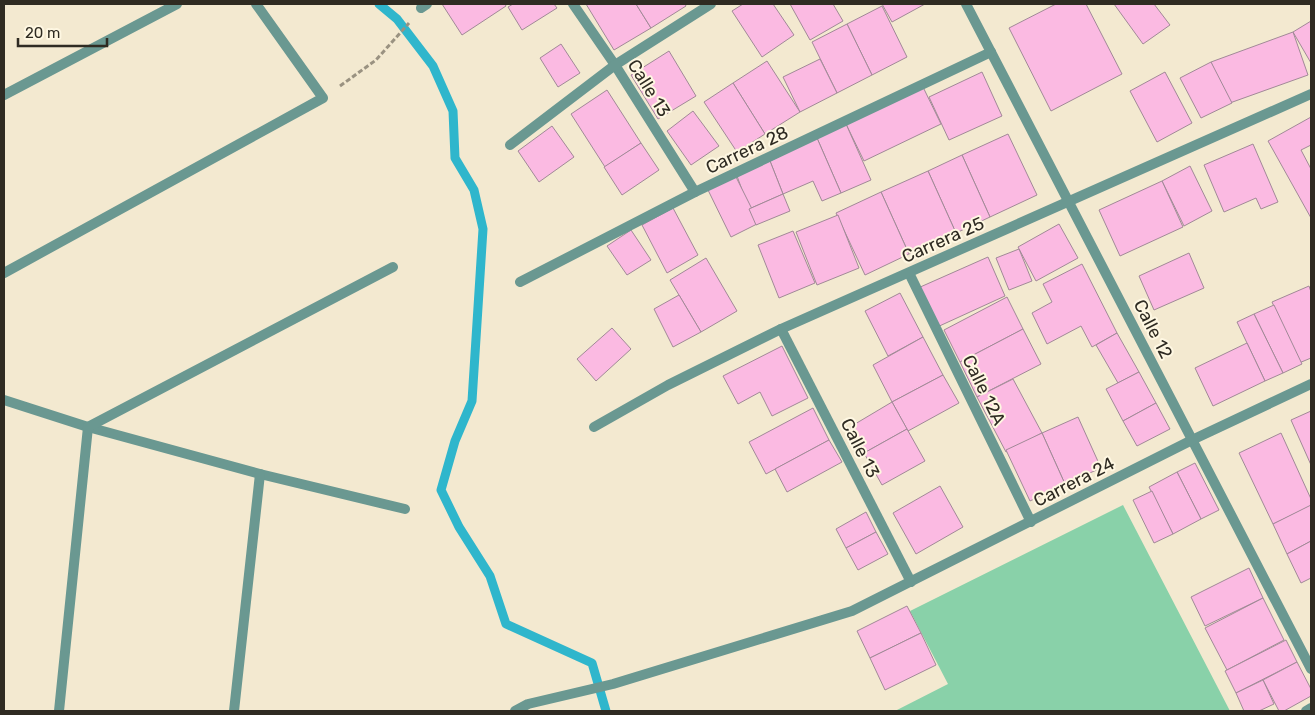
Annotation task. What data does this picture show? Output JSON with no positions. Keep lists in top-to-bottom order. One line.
{"streets":{"street":["Calle 13","Carrera 28","Carrera 25","Calle 12","Calle 12A","Carrera 24"]},"crossings":[["Calle 13","Carrera 28"],["Calle 13","Carrera 25"],["Calle 13","Carrera 24"],["Carrera 28","Calle 12"],["Carrera 25","Calle 12"],["Carrera 25","Calle 12A"],["Calle 12","Carrera 24"],["Calle 12A","Carrera 24"]],"scale_bar":"20 m"}
